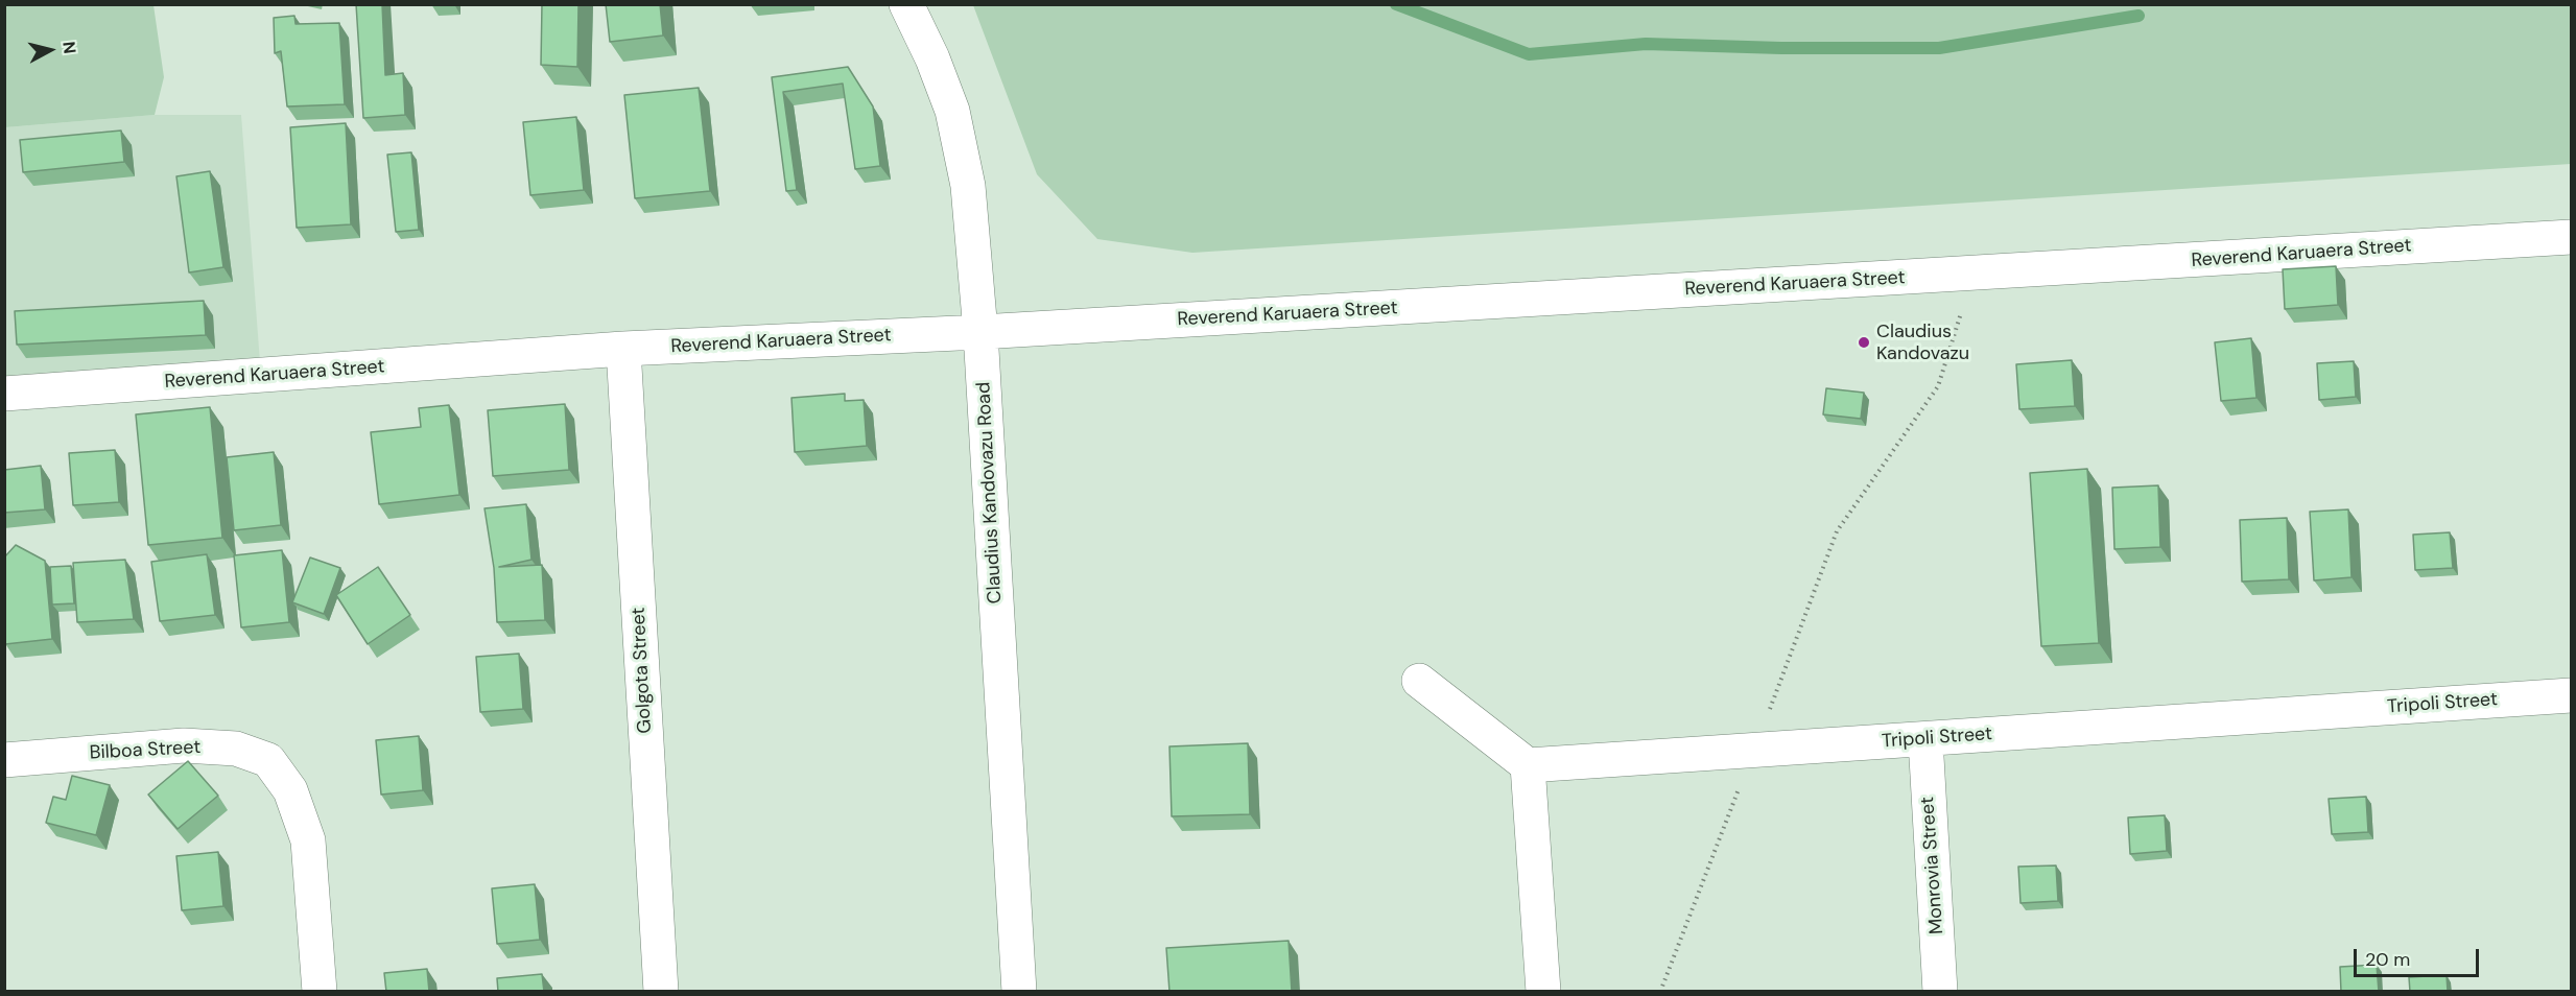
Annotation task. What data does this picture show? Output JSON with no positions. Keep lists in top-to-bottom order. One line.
{"streets":{"street":["Reverend Karuaera Street","Claudius Kandovazu Road","Golgota Street","Tripoli Street","Bilboa Street","Monrovia Street"]},"crossings":[["Reverend Karuaera Street","Claudius Kandovazu Road"],["Reverend Karuaera Street","Golgota Street"],["Tripoli Street","Monrovia Street"]],"places":["Claudius Kandovazu"],"scale_bar":"20 m","north":"right"}
